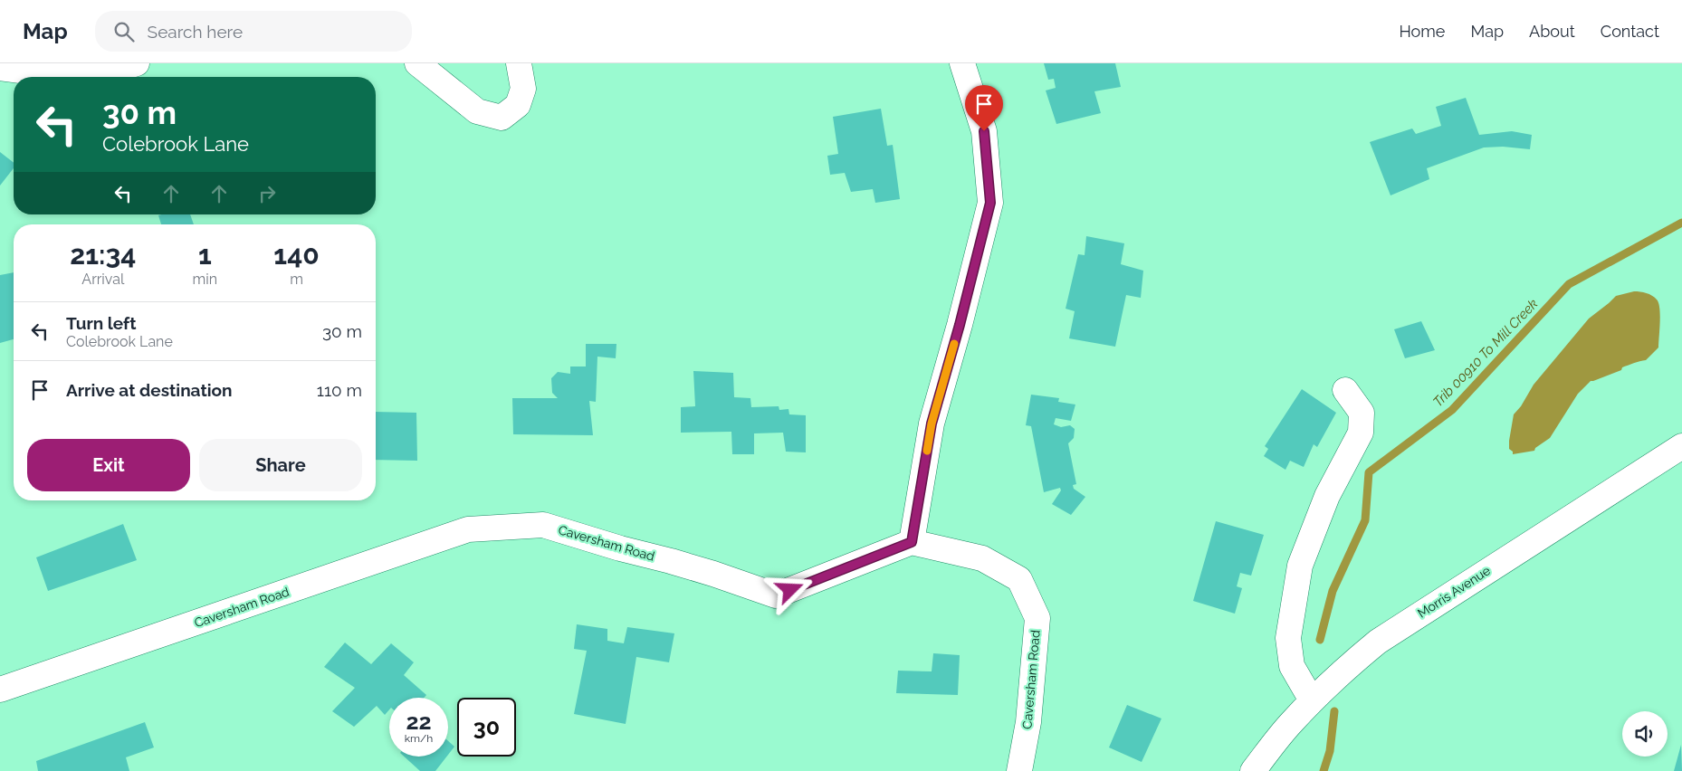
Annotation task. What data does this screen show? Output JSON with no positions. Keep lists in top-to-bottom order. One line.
{"streets":{"street":["Caversham Road","Morris Avenue"]},"water":["Trib 00910 To Mill Creek"],"page":{"header":"Map","search":"Search here","nav":["Home","Map","About","Contact"],"turn":["30 m","Colebrook Lane"],"eta":["21:34","Arrival","1","min","140","m"],"list":[{"name":"Turn left","note":"Colebrook Lane","value":"30 m"},{"name":"Arrive at destination","value":"110 m"}],"buttons":["Exit","Share"],"speed":"22 km/h","limit":"30"}}
